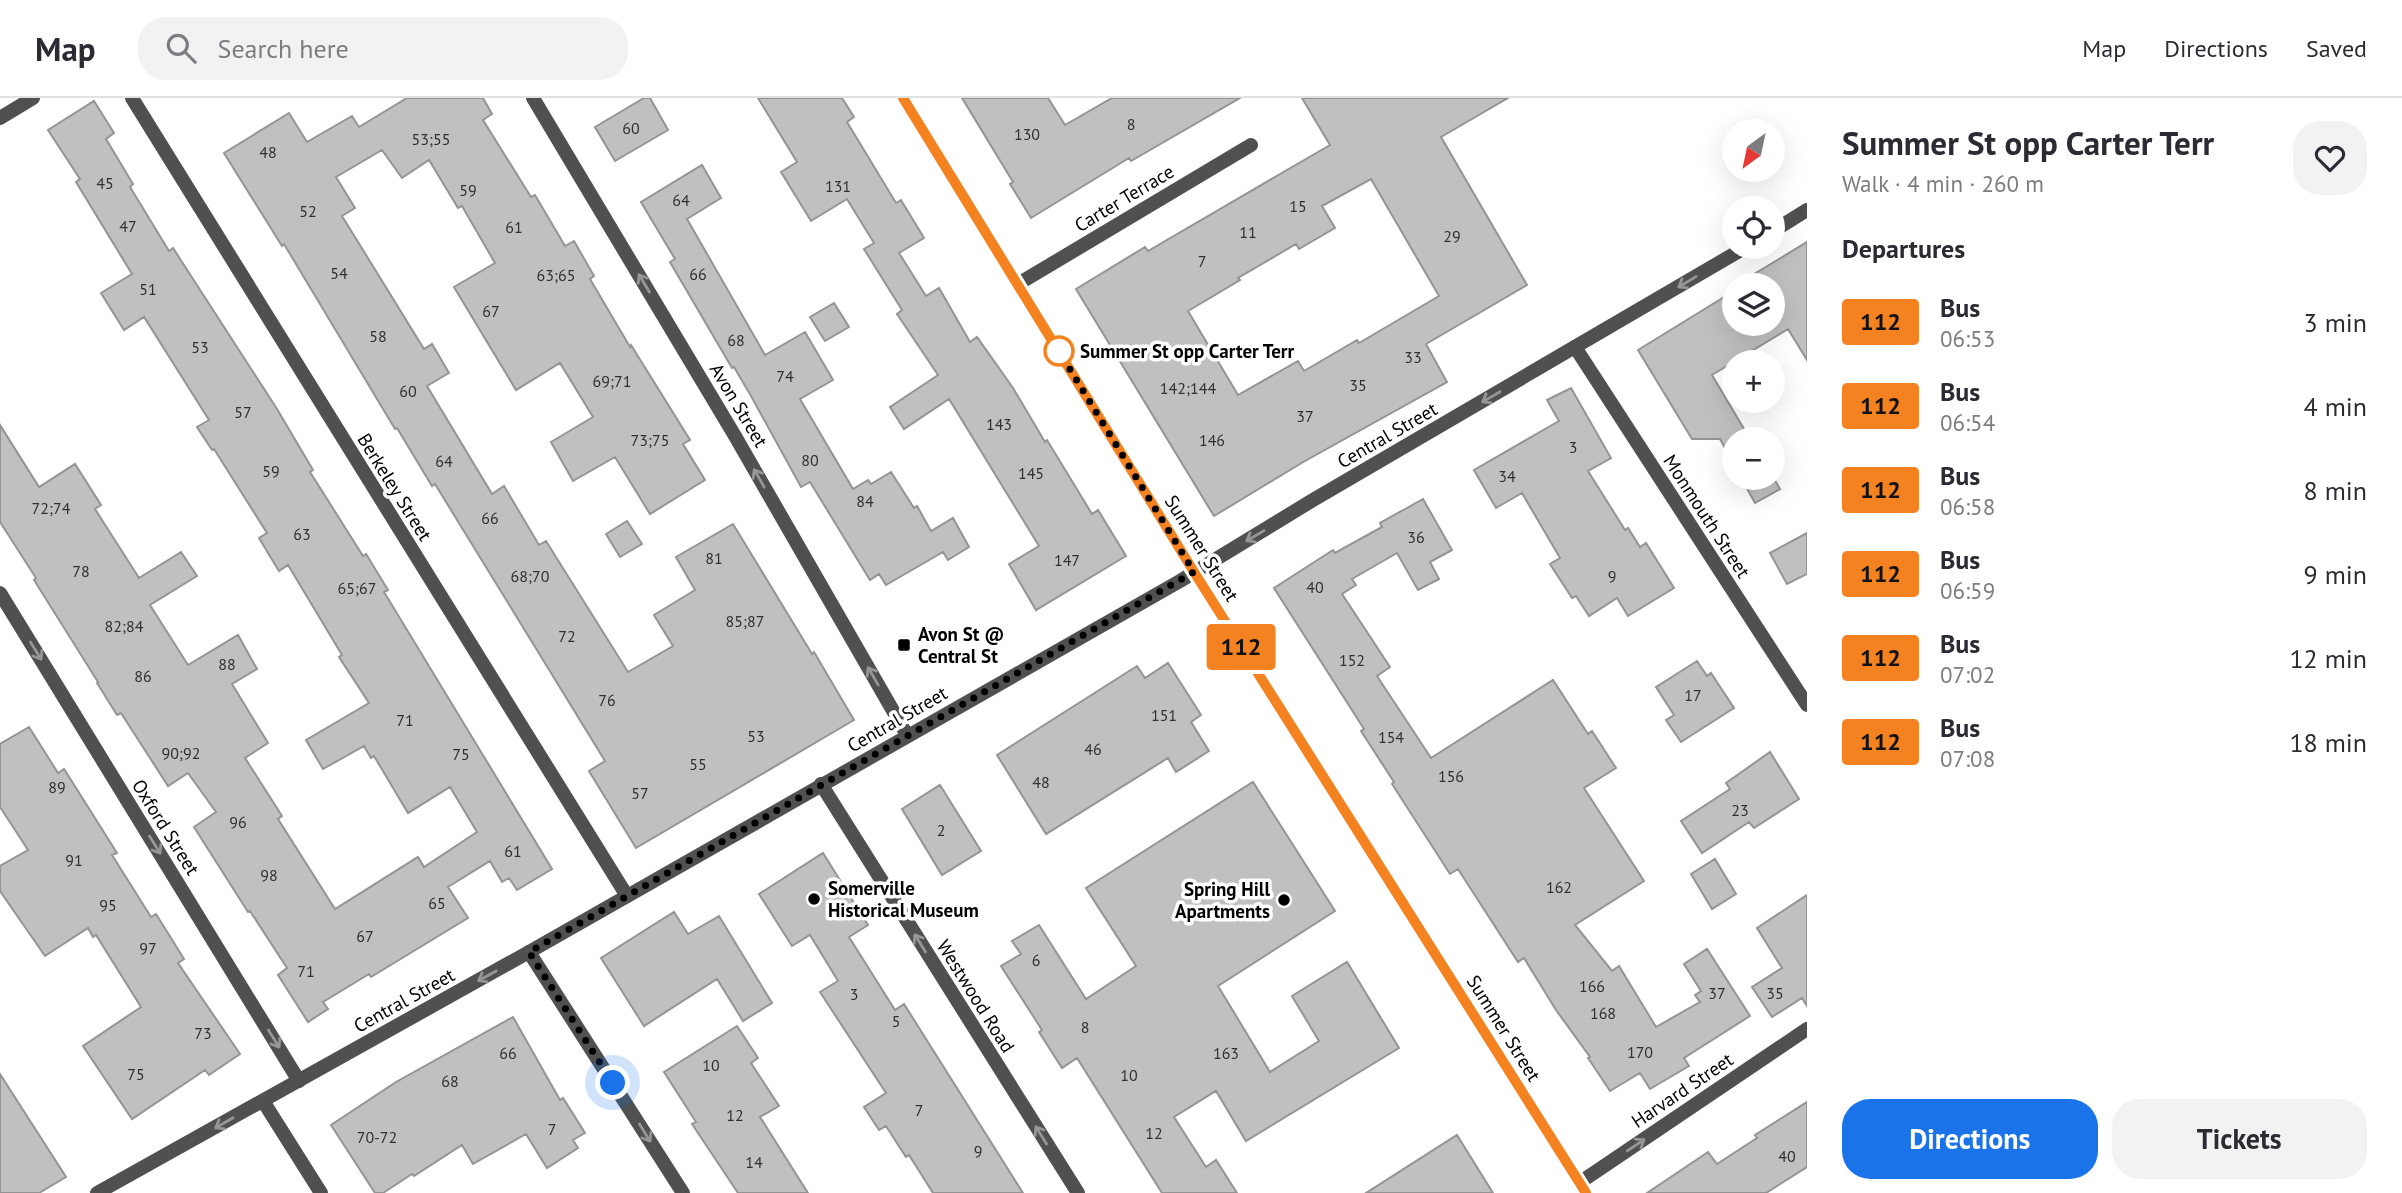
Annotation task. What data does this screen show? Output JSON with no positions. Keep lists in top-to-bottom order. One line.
{"streets":{"main road":["Summer Street"],"street":["Carter Terrace","Avon Street","Central Street","Berkeley Street","Monmouth Street","Oxford Street","Westwood Road","Harvard Street"]},"crossings":[["Carter Terrace","Summer Street"],["Avon Street","Central Street"],["Central Street","Berkeley Street"],["Central Street","Monmouth Street"],["Central Street","Summer Street"],["Central Street","Oxford Street"],["Central Street","Westwood Road"],["Summer Street","Harvard Street"]],"one_way":["Avon Street","Central Street","Oxford Street","Westwood Road","Harvard Street"],"places":{"other":["Summer St opp Carter Terr","Somerville Historical Museum","Spring Hill Apartments"],"transit":["Avon St @ Central St"]},"lines":["bus line 112"],"house_numbers":["8","60","130","53;55","48","45","131","59","64","15","52","47","61","11","29","7","54","66","63;65","51","67","58","68","53","33","74","69;71","35","142;144","60","57","37","143","73;75","146","3","80","64","59","145","34","84","72;74","66","63","36","81","147","78","68;70","9","40","65;67","85;87","82;84","72","152","88","86","17","76","151","71","53","154","46","90;92","75","55","156","48","89","57","23","96","2","61","91","98","162","65","95","67","97","6","71","166","37","35","3","168","5","8","73","170","66","163","10","75","10","68","7","12","7","12","70-72","9","40","14"],"north":"bottom left","page":{"header":"Map","search":"Search here","nav":["Map","Directions","Saved"],"on_map":"112","heading":[["Summer St opp Carter Terr","Walk · 4 min · 260 m"],"Departures"],"map_buttons":["+","−"],"list":[{"mark":"112","name":"Bus","note":"06:53","value":"3 min"},{"mark":"112","name":"Bus","note":"06:54","value":"4 min"},{"mark":"112","name":"Bus","note":"06:58","value":"8 min"},{"mark":"112","name":"Bus","note":"06:59","value":"9 min"},{"mark":"112","name":"Bus","note":"07:02","value":"12 min"},{"mark":"112","name":"Bus","note":"07:08","value":"18 min"}],"buttons":["Directions","Tickets"]}}
